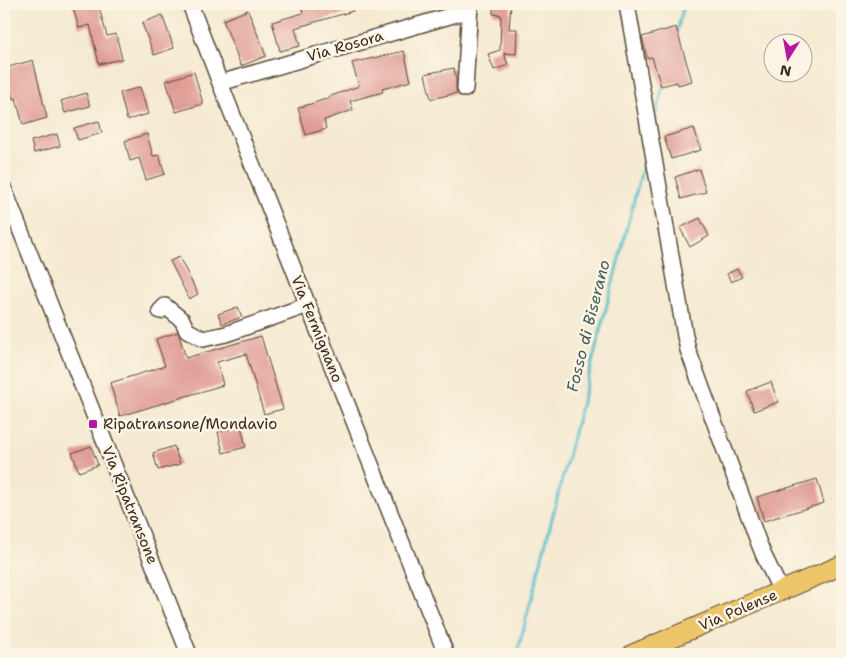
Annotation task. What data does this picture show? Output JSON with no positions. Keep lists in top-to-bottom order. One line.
{"streets":{"main road":["Via Polense"],"street":["Via Rosora","Via Fermignano","Via Ripatransone"]},"crossings":[["Via Rosora","Via Fermignano"]],"water":["Fosso di Biserano"],"places":{"transit":["Ripatransone/Mondavio"]},"north":"bottom"}
